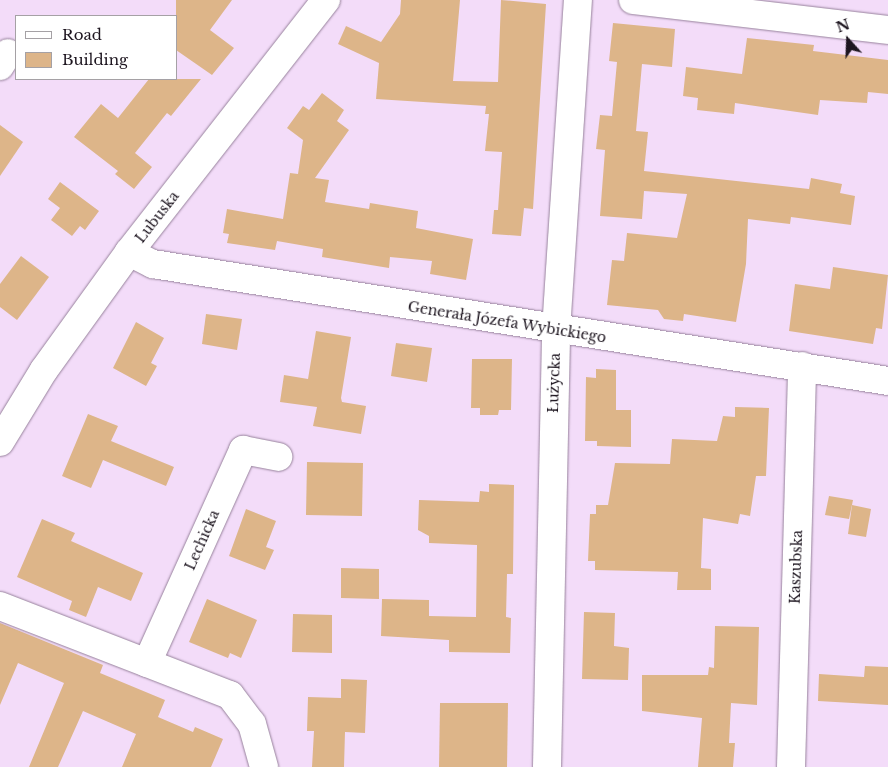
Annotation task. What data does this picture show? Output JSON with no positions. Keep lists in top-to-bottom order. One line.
{"streets":{"street":["Lubuska","Generała Józefa Wybickiego","Łużycka","Lechicka","Kaszubska"]},"crossings":[["Lubuska","Generała Józefa Wybickiego"],["Generała Józefa Wybickiego","Łużycka"],["Generała Józefa Wybickiego","Kaszubska"]],"legend":["Road","Building"],"north":"top"}
